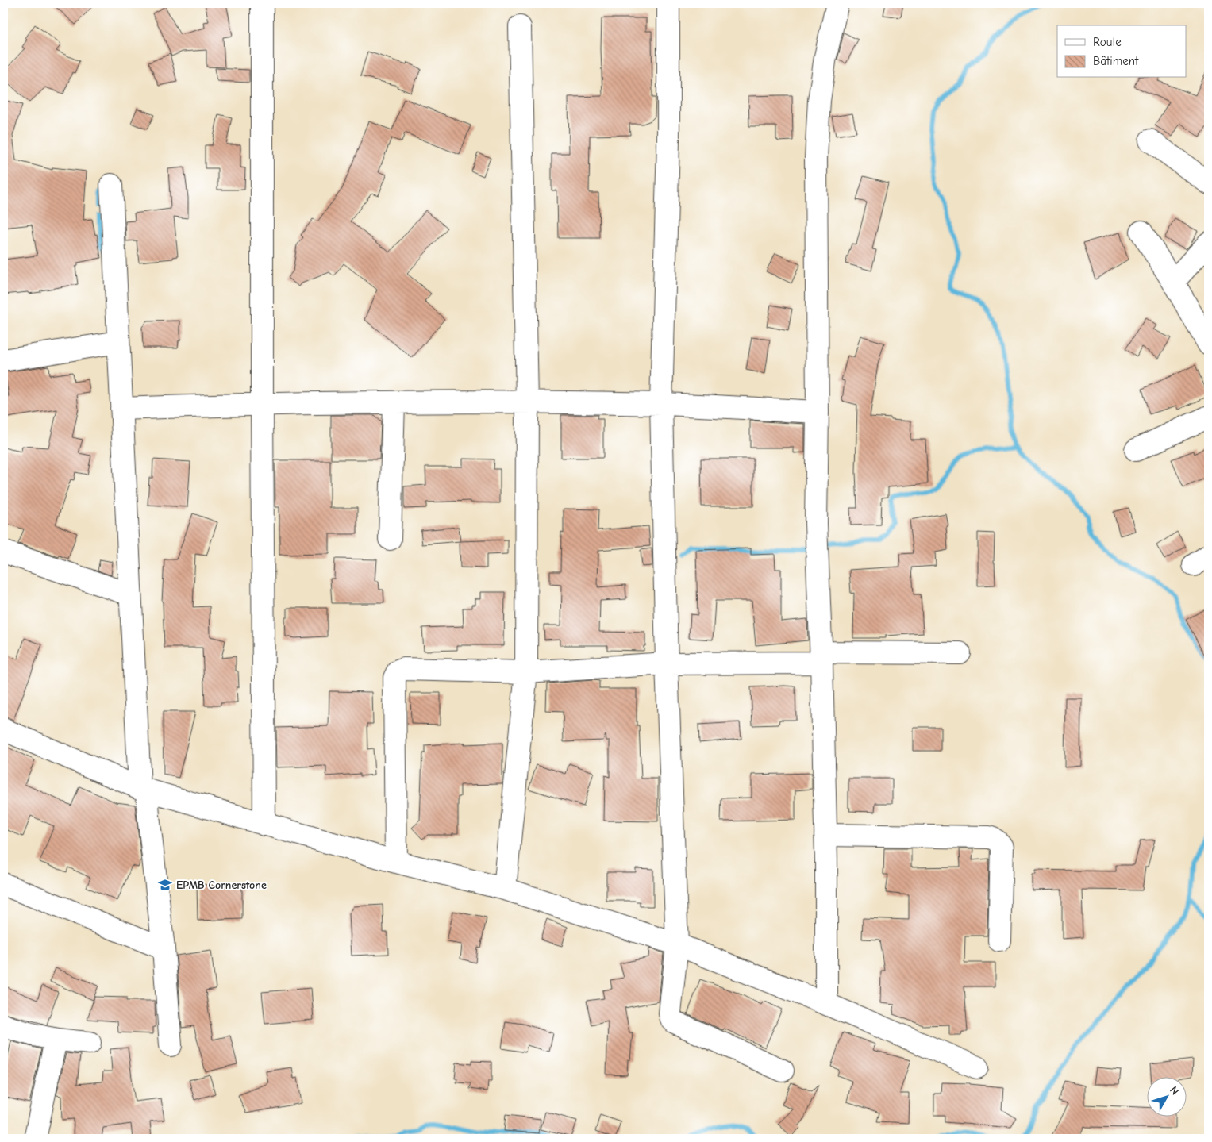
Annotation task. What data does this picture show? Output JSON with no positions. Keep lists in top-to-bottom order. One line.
{"places":{"school or university":["EPMB Cornerstone"]},"legend":["Route","Bâtiment"],"north":"top right"}
